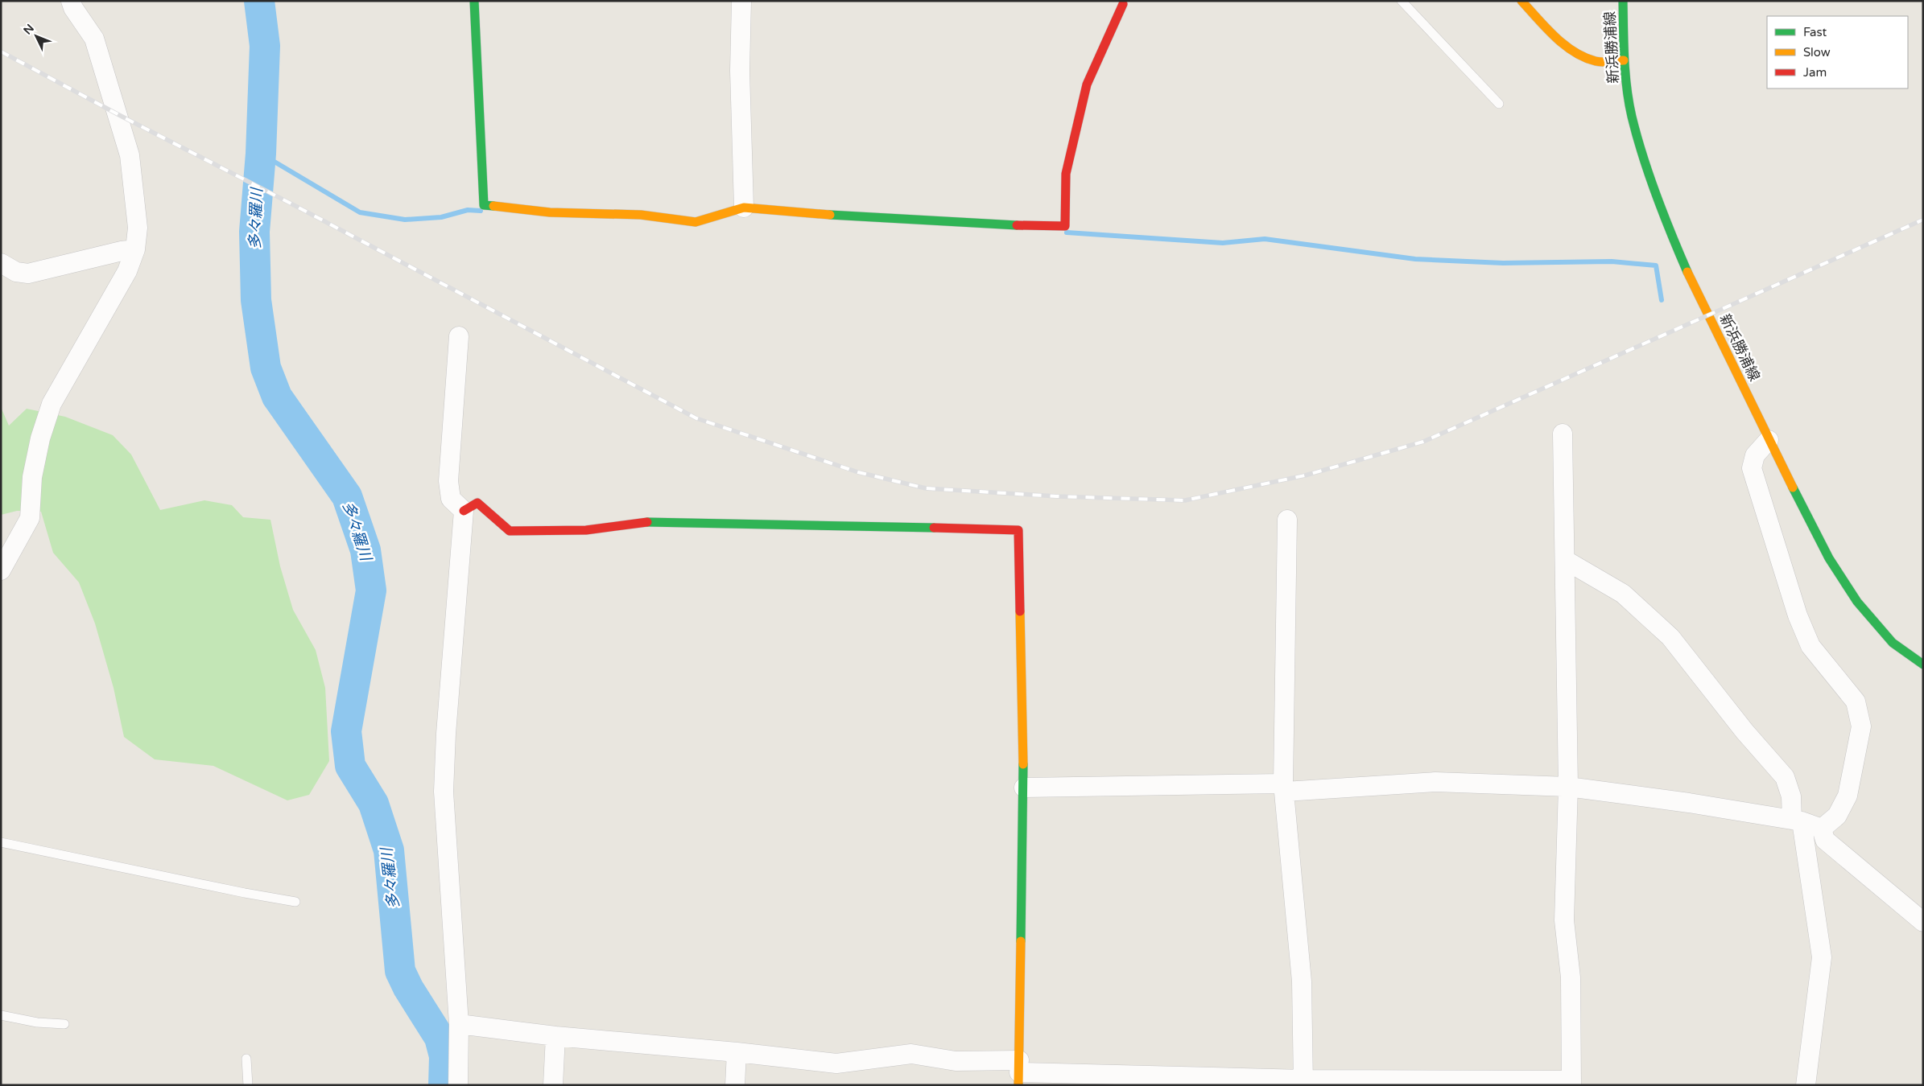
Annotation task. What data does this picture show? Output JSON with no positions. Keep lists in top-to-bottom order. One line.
{"streets":{"street":["新浜勝浦線"]},"water":["多々羅川"],"legend":["Fast","Slow","Jam"],"north":"top left"}
